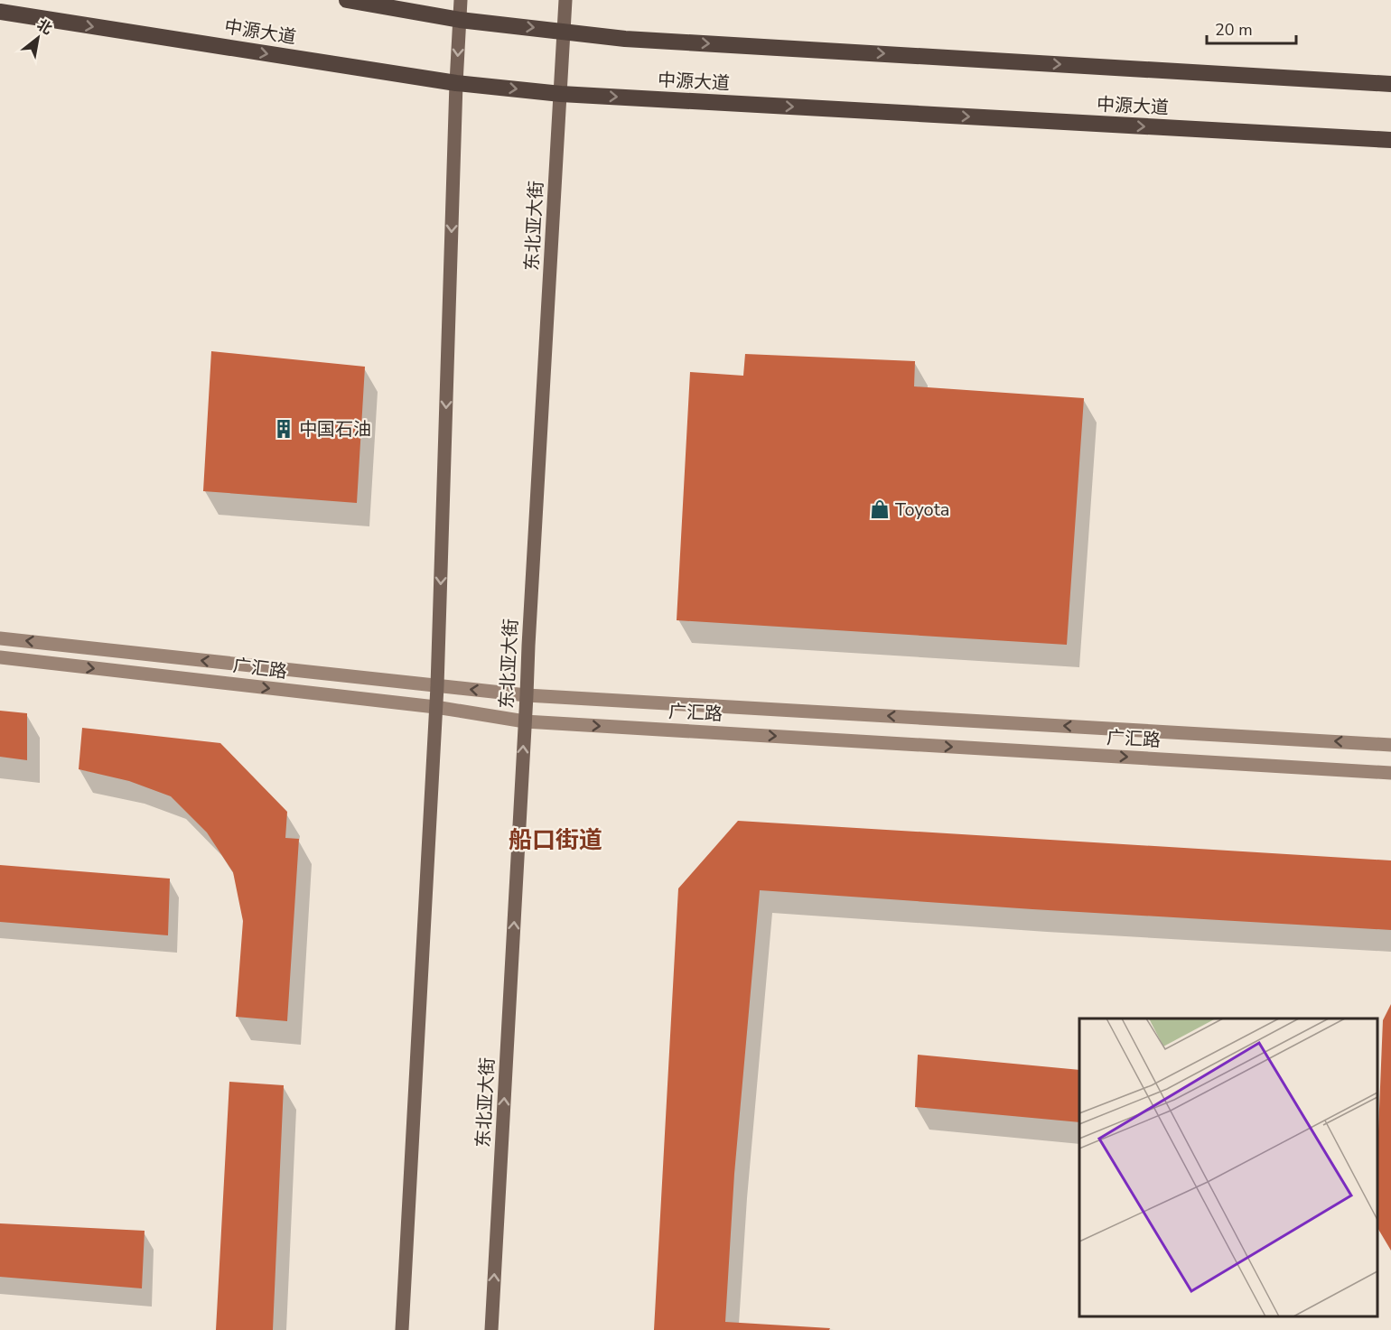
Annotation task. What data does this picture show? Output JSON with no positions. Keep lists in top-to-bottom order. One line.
{"streets":{"highway":["中源大道"],"main road":["东北亚大街"],"street":["广汇路"]},"crossings":[["中源大道","东北亚大街"],["东北亚大街","广汇路"]],"one_way":["中源大道"],"districts":["船口街道"],"places":{"building":["中国石油"],"shop":["Toyota"]},"scale_bar":"20 m","north":"top right"}
